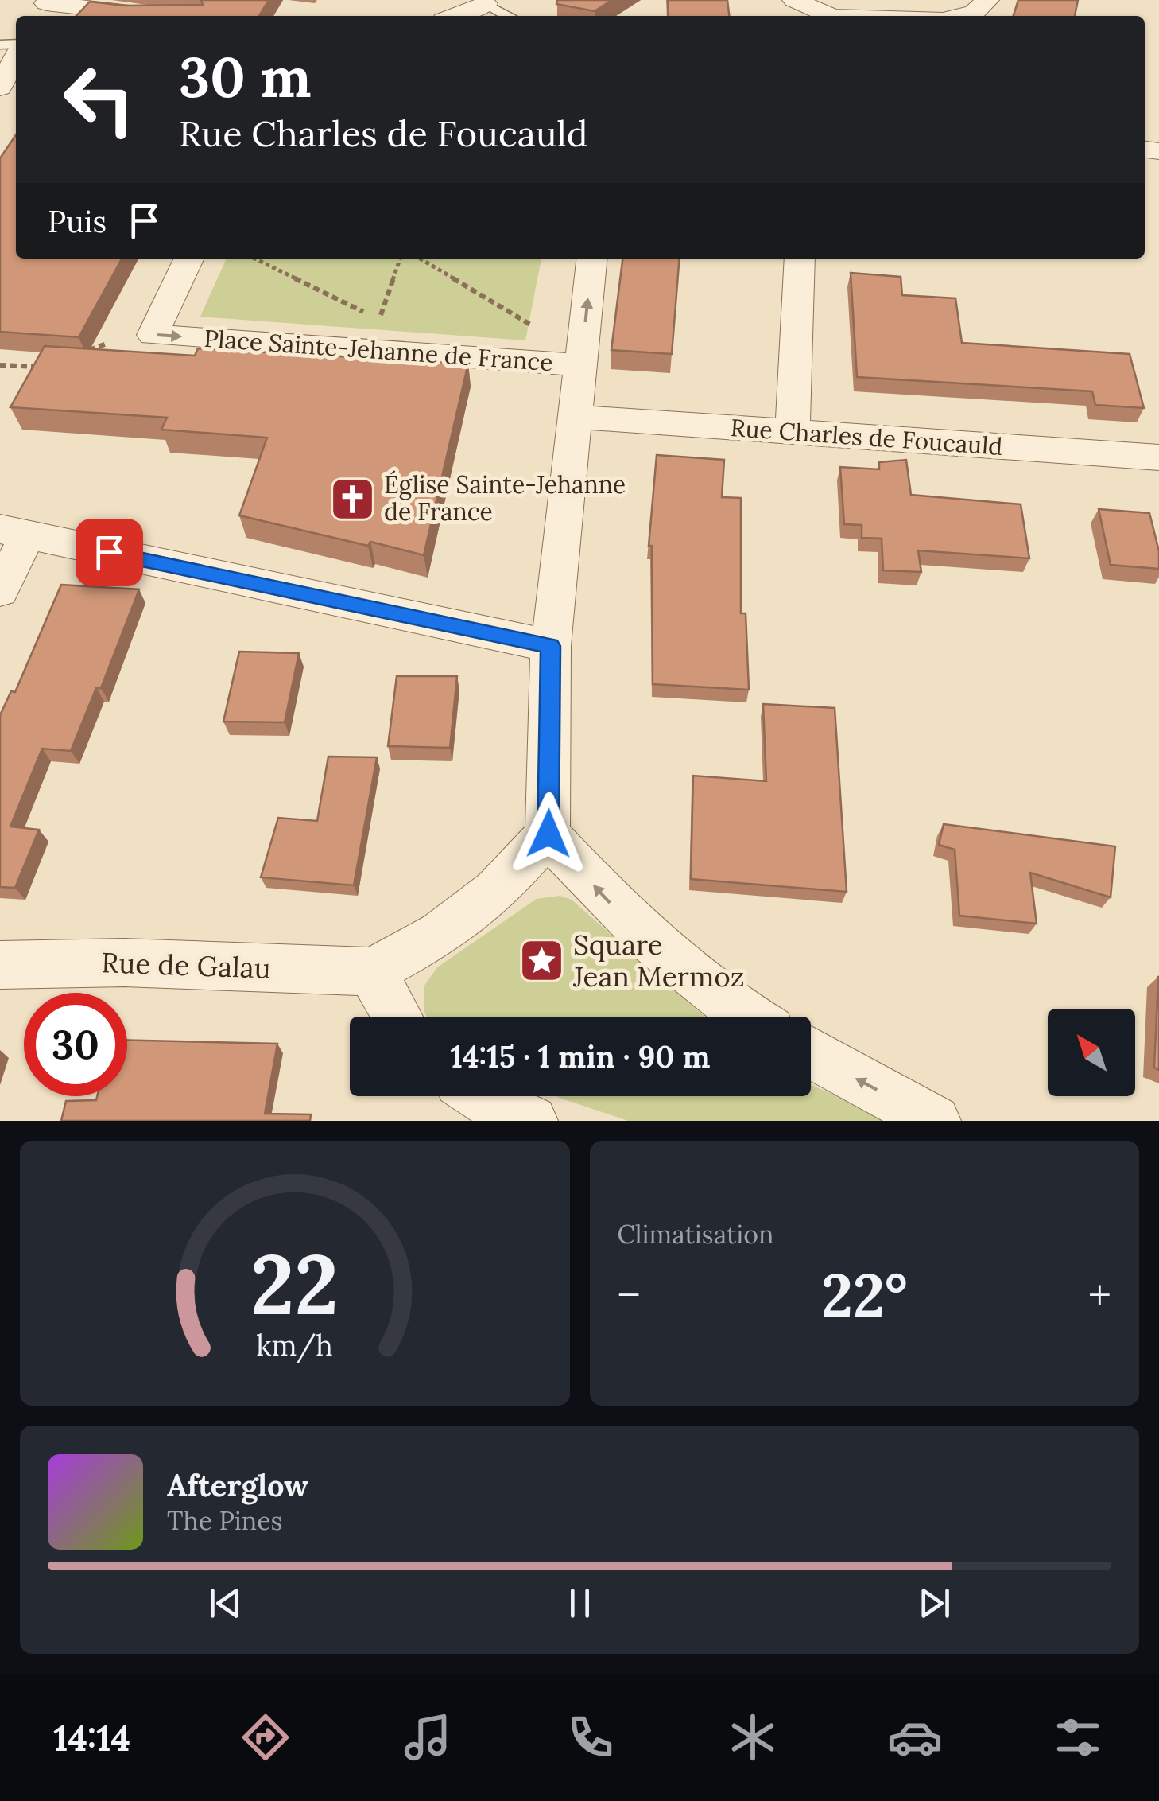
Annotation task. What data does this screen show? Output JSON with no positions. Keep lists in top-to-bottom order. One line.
{"streets":{"street":["Place Sainte-Jehanne de France","Rue Charles de Foucauld","Rue de Galau"]},"places":{"church":["Église Sainte-Jehanne de France"],"place":["Square Jean Mermoz"]},"north":"top left","page":{"turn":["30 m","Rue Charles de Foucauld"],"then":"Puis","limit":"30","trip":"14:15 · 1 min · 90 m","tile":"Climatisation","heat":["−","22°","+"],"song":["Afterglow","The Pines"],"tabs":"14:14","gauge":["22","km/h"]}}
